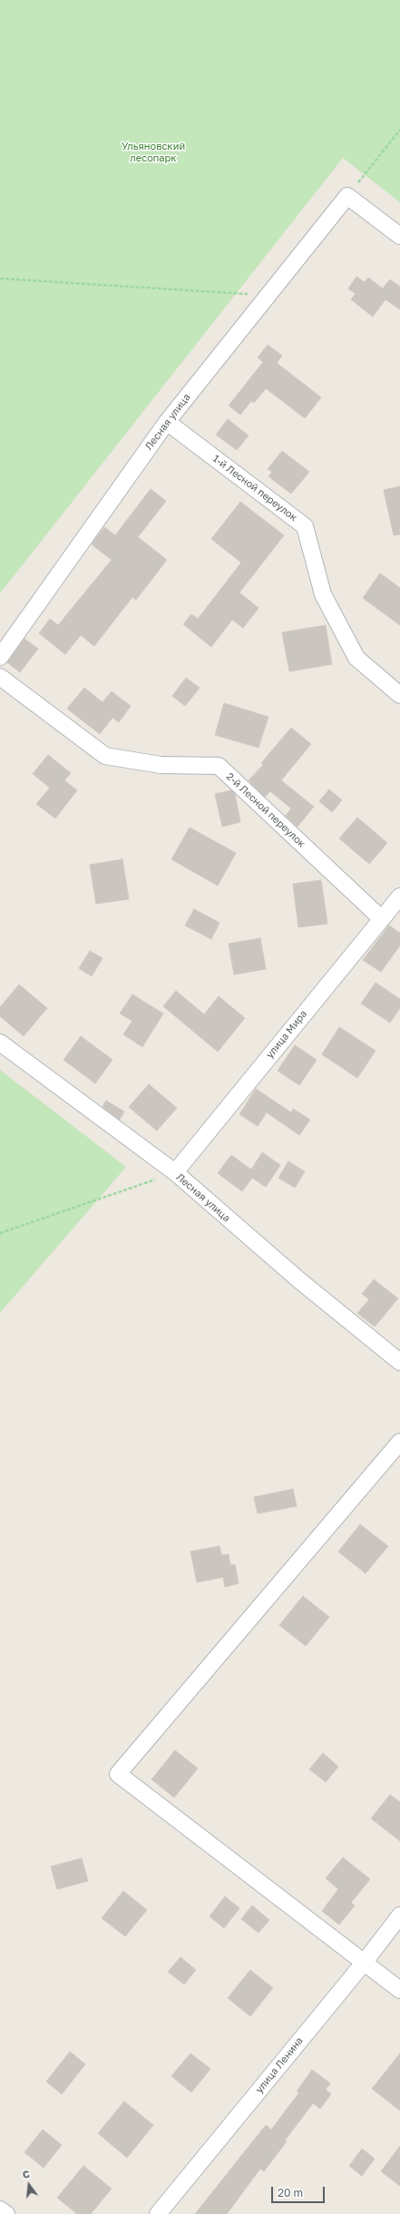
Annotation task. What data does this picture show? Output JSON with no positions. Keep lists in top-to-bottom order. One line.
{"streets":{"street":["Лесная улица","1-й Лесной переулок","2-й Лесной переулок","улица Мира","улица Ленина"]},"crossings":[["Лесная улица","1-й Лесной переулок"],["Лесная улица","улица Мира"],["2-й Лесной переулок","улица Мира"]],"parks":["Ульяновский лесопарк"],"scale_bar":"20 m","north":"top"}
